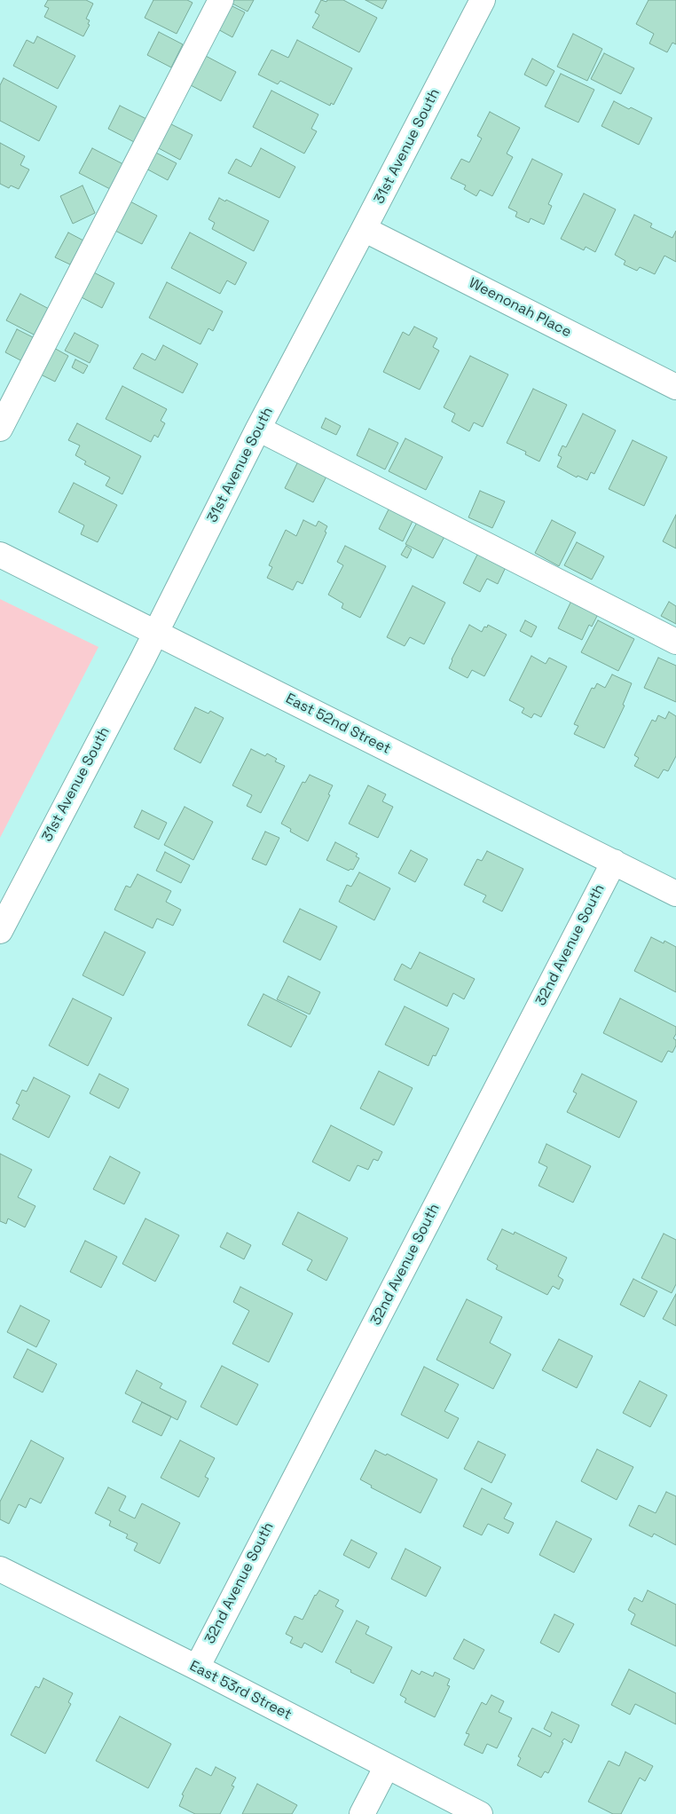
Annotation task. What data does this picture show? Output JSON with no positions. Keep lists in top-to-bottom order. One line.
{"streets":{"street":["31st Avenue South","Weenonah Place","East 52nd Street","32nd Avenue South","East 53rd Street"]},"crossings":[["31st Avenue South","Weenonah Place"],["31st Avenue South","East 52nd Street"],["East 52nd Street","32nd Avenue South"],["32nd Avenue South","East 53rd Street"]]}
